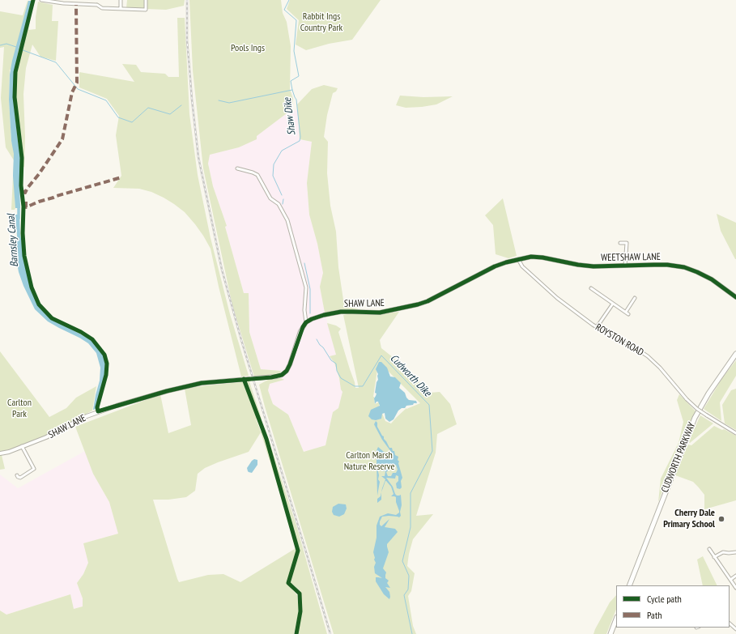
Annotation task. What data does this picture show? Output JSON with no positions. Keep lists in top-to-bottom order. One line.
{"streets":{"highway":["CUDWORTH PARKWAY"],"street":["WEETSHAW LANE","SHAW LANE","ROYSTON ROAD"]},"crossings":[["WEETSHAW LANE","SHAW LANE"],["WEETSHAW LANE","ROYSTON ROAD"],["SHAW LANE","ROYSTON ROAD"]],"water":["Shaw Dike","Barnsley Canal","Cudworth Dike"],"parks":["Rabbit Ings Country Park","Pools Ings","Carlton Park","Carlton Marsh Nature Reserve"],"places":["Cherry Dale Primary School"],"legend":["Cycle path","Path"]}
